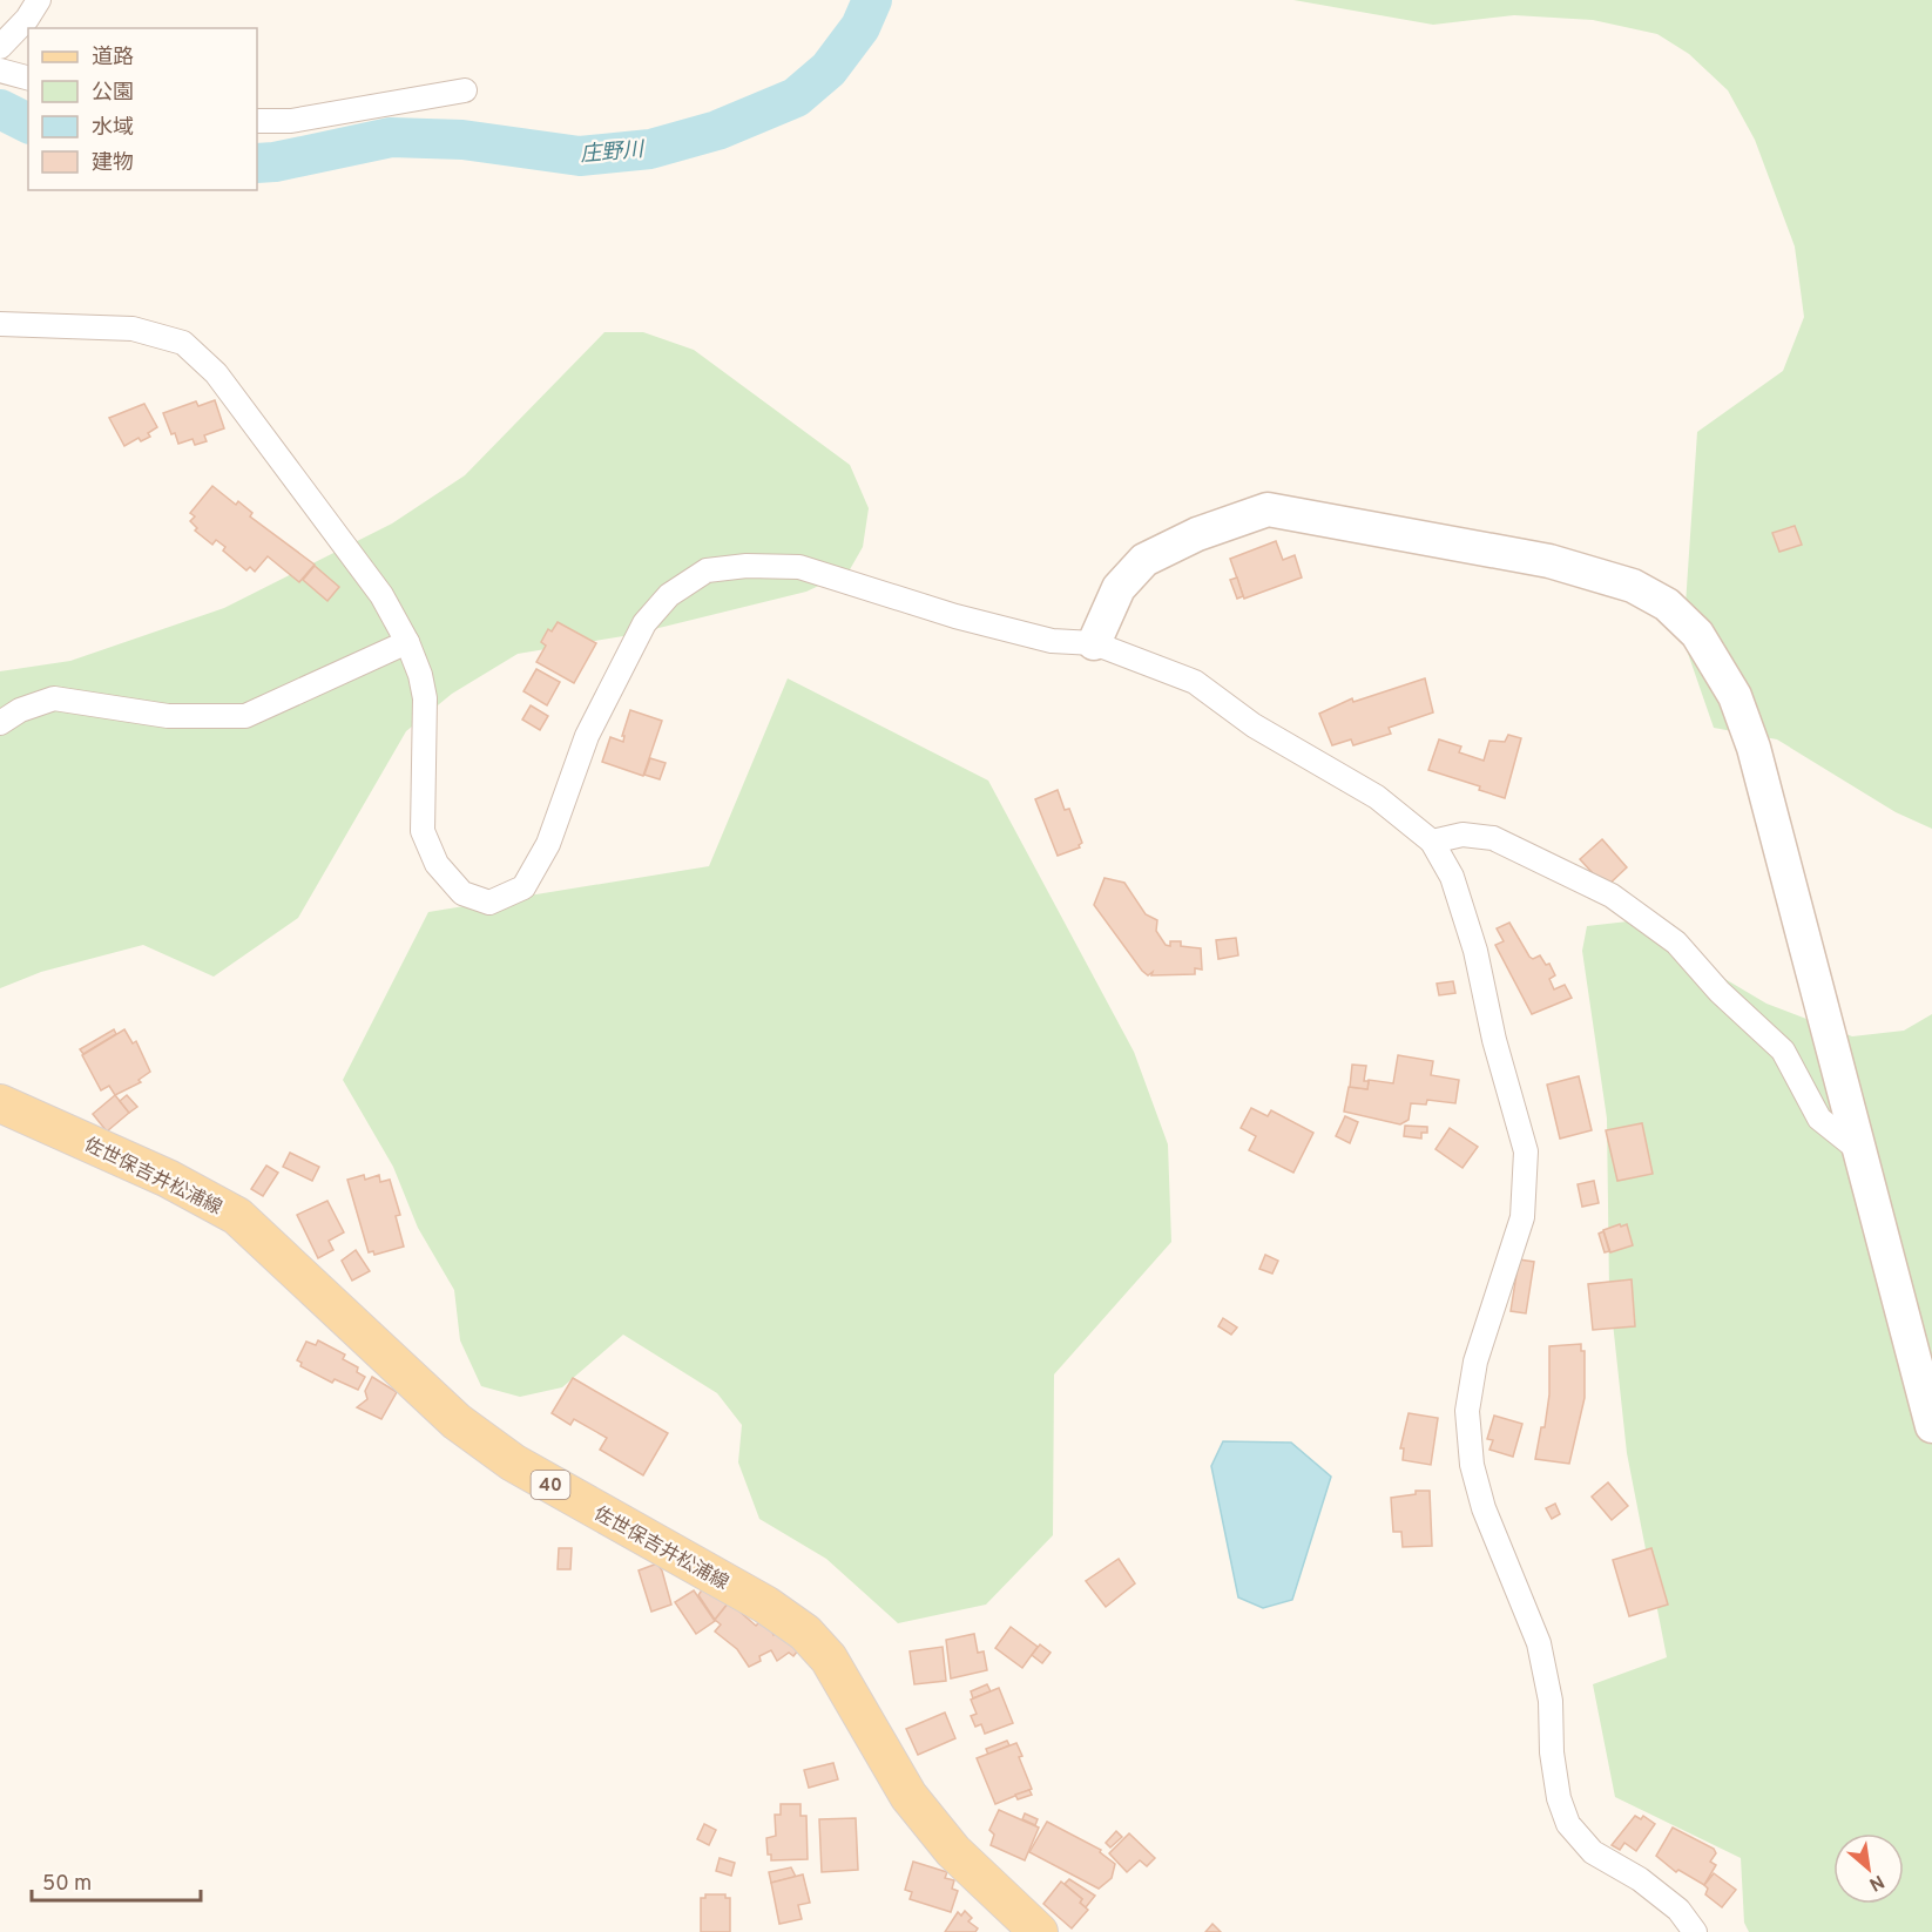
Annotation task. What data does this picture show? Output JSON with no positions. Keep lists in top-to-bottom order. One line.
{"streets":{"main road":["佐世保吉井松浦線","40"]},"water":["庄野川"],"legend":["道路","公園","水域","建物"],"scale_bar":"50 m","north":"bottom right"}
